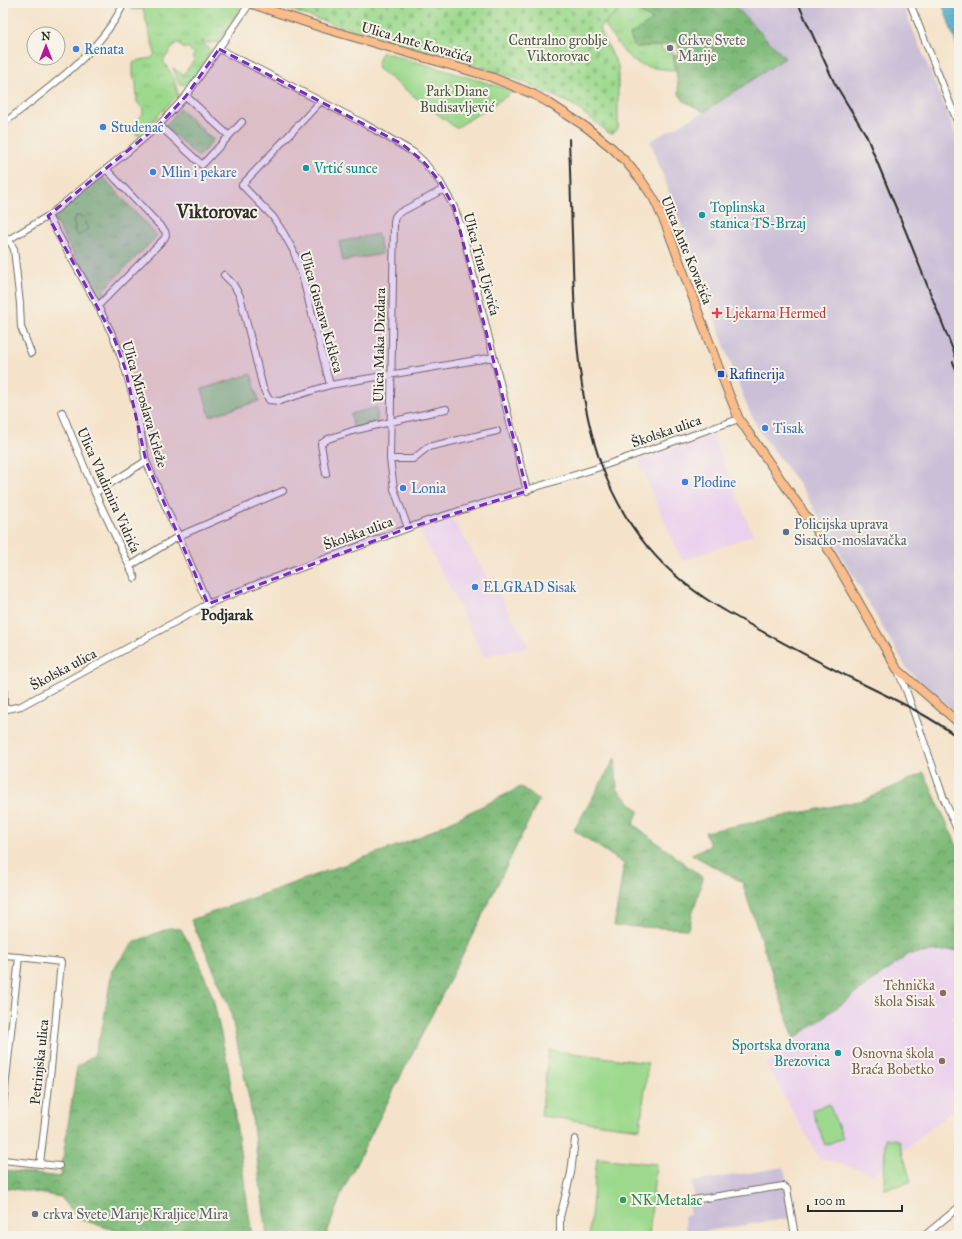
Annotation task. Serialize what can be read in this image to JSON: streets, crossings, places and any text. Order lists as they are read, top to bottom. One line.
{"streets":{"main road":["Ulica Ante Kovačića"],"street":["Ulica Tina Ujevića","Ulica Gustava Krkleca","Ulica Maka Dizdara","Ulica Miroslava Krleže","Školska ulica","Ulica Vladimira Vidrića","Petrinjska ulica"]},"crossings":[["Ulica Ante Kovačića","Školska ulica"],["Ulica Tina Ujevića","Ulica Gustava Krkleca"],["Ulica Tina Ujevića","Ulica Maka Dizdara"],["Ulica Tina Ujevića","Školska ulica"],["Ulica Maka Dizdara","Školska ulica"],["Ulica Miroslava Krleže","Školska ulica"]],"districts":["Viktorovac","Podjarak"],"parks":["Centralno groblje Viktorovac","Park Diane Budisavljević"],"places":{"other":["Crkve Svete Marije","Renata","Studenac","Vrtić sunce","Mlin i pekare","Toplinska stanica TS-Brzaj","Tisak","Plodine","Lonia","Policijska uprava Sisačko-moslavačka","ELGRAD Sisak","Tehnička škola Sisak","Sportska dvorana Brezovica","Osnovna škola Braća Bobetko","NK Metalac","crkva Svete Marije Kraljice Mira"],"health":["Ljekarna Hermed"],"transit":["Rafinerija"]},"scale_bar":"100 m","north":"top"}
